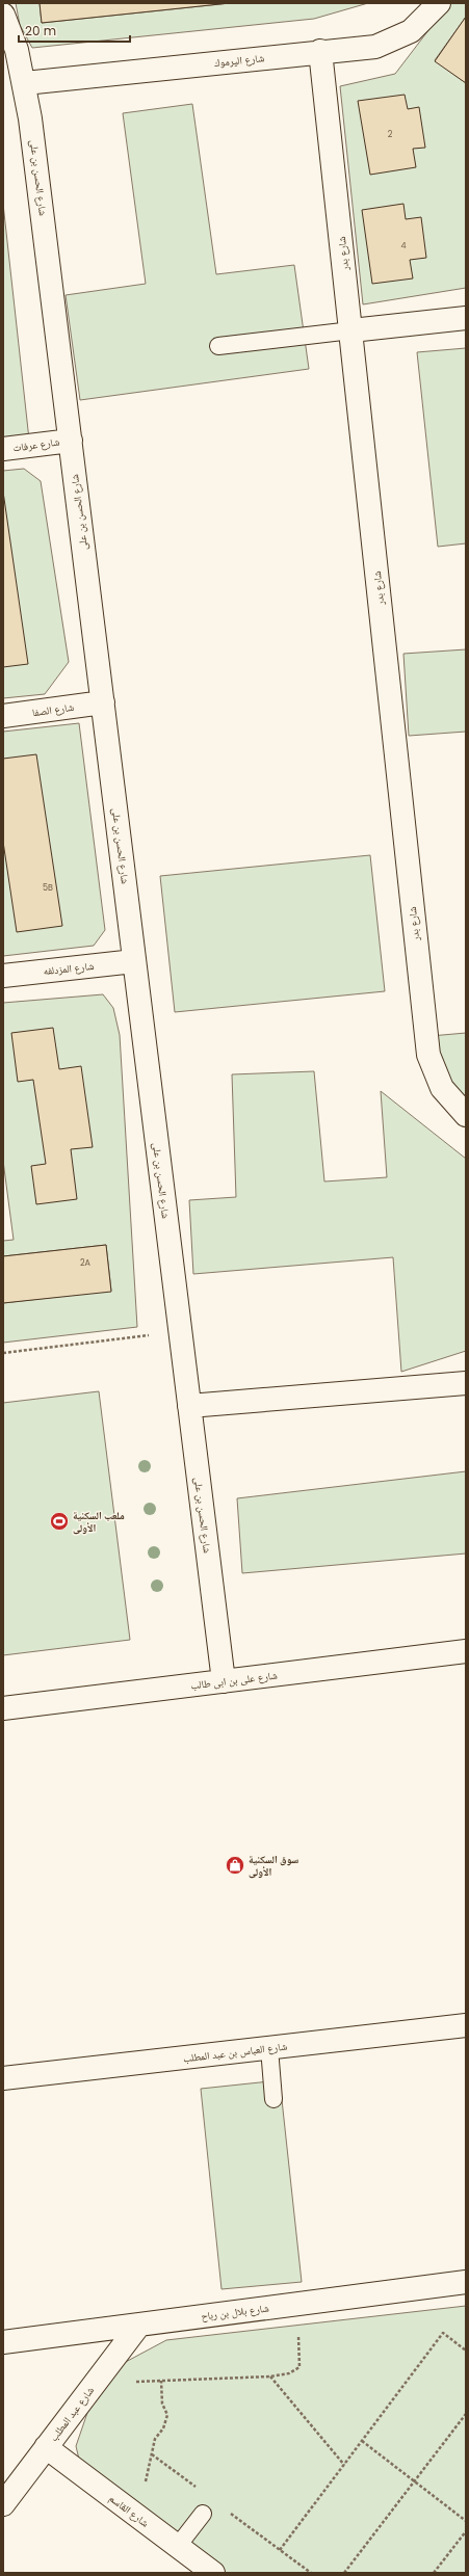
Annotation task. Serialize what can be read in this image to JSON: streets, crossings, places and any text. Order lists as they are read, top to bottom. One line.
{"streets":{"street":["شارع اليرموك","شارع الحسن بن على","شارع بدر","شارع عرفات","شارع الصفا","شارع المزدلفه","شارع على بن ابى طالب","شارع العباس بن عبد المطلب","شارع بلال بن رباح","شارع عبد المطلب","شارع القاسم"]},"crossings":[["شارع اليرموك","شارع الحسن بن على"],["شارع اليرموك","شارع بدر"],["شارع الحسن بن على","شارع عرفات"],["شارع الحسن بن على","شارع الصفا"],["شارع الحسن بن على","شارع المزدلفه"],["شارع الحسن بن على","شارع على بن ابى طالب"],["شارع بلال بن رباح","شارع عبد المطلب"],["شارع عبد المطلب","شارع القاسم"]],"places":{"sports":["ملعب السكنية الأولى"],"shop":["سوق السكنية الأولى"]},"house_numbers":["2","4","5B","2A"],"scale_bar":"20 m"}
